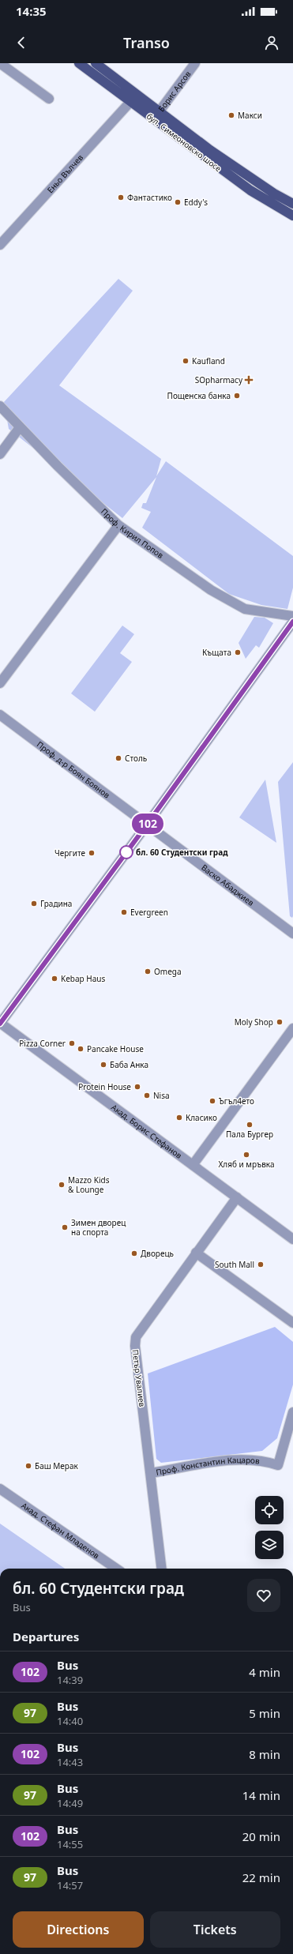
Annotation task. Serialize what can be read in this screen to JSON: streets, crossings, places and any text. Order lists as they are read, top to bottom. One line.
{"streets":{"main road":["бул. Симеоновско шосе"],"street":["Борис Арсов","Еньо Вълчев","Проф. Кирил Попов","Проф. д-р Боян Боянов","Васко Абаджиев","Акад. Борис Стефанов","Петър Увалиев","Проф. Константин Кацаров","Акад. Стефан Младенов"]},"crossings":[["Борис Арсов","бул. Симеоновско шосе"],["бул. Симеоновско шосе","Еньо Вълчев"],["Проф. д-р Боян Боянов","Васко Абаджиев"],["Акад. Борис Стефанов","Петър Увалиев"],["Петър Увалиев","Проф. Константин Кацаров"]],"places":{"other":["Макси","Фантастико","Eddy's","Kaufland","Пощенска банка","Къщата","Столь","бл. 60 Студентски град","Чергите","Градина","Evergreen","Omega","Kebap Haus","Moly Shop","Pizza Corner","Pancake House","Баба Анка","Protein House","Nisa","Ъгъл4ето","Класико","Пала Бургер","Хляб и мръвка","Mazzo Kids & Lounge","Зимен дворец на спорта","Дворець","South Mall","Баш Мерак"],"health":["SOpharmacy"]},"lines":["bus line 102"],"page":{"status":"14:35","header":"Transo","on_map":"102","heading":[["бл. 60 Студентски град","Bus"],"Departures"],"list":[{"mark":"102","name":"Bus","note":"14:39","value":"4 min"},{"mark":"97","name":"Bus","note":"14:40","value":"5 min"},{"mark":"102","name":"Bus","note":"14:43","value":"8 min"},{"mark":"97","name":"Bus","note":"14:49","value":"14 min"},{"mark":"102","name":"Bus","note":"14:55","value":"20 min"},{"mark":"97","name":"Bus","note":"14:57","value":"22 min"}],"buttons":["Directions","Tickets"]}}
